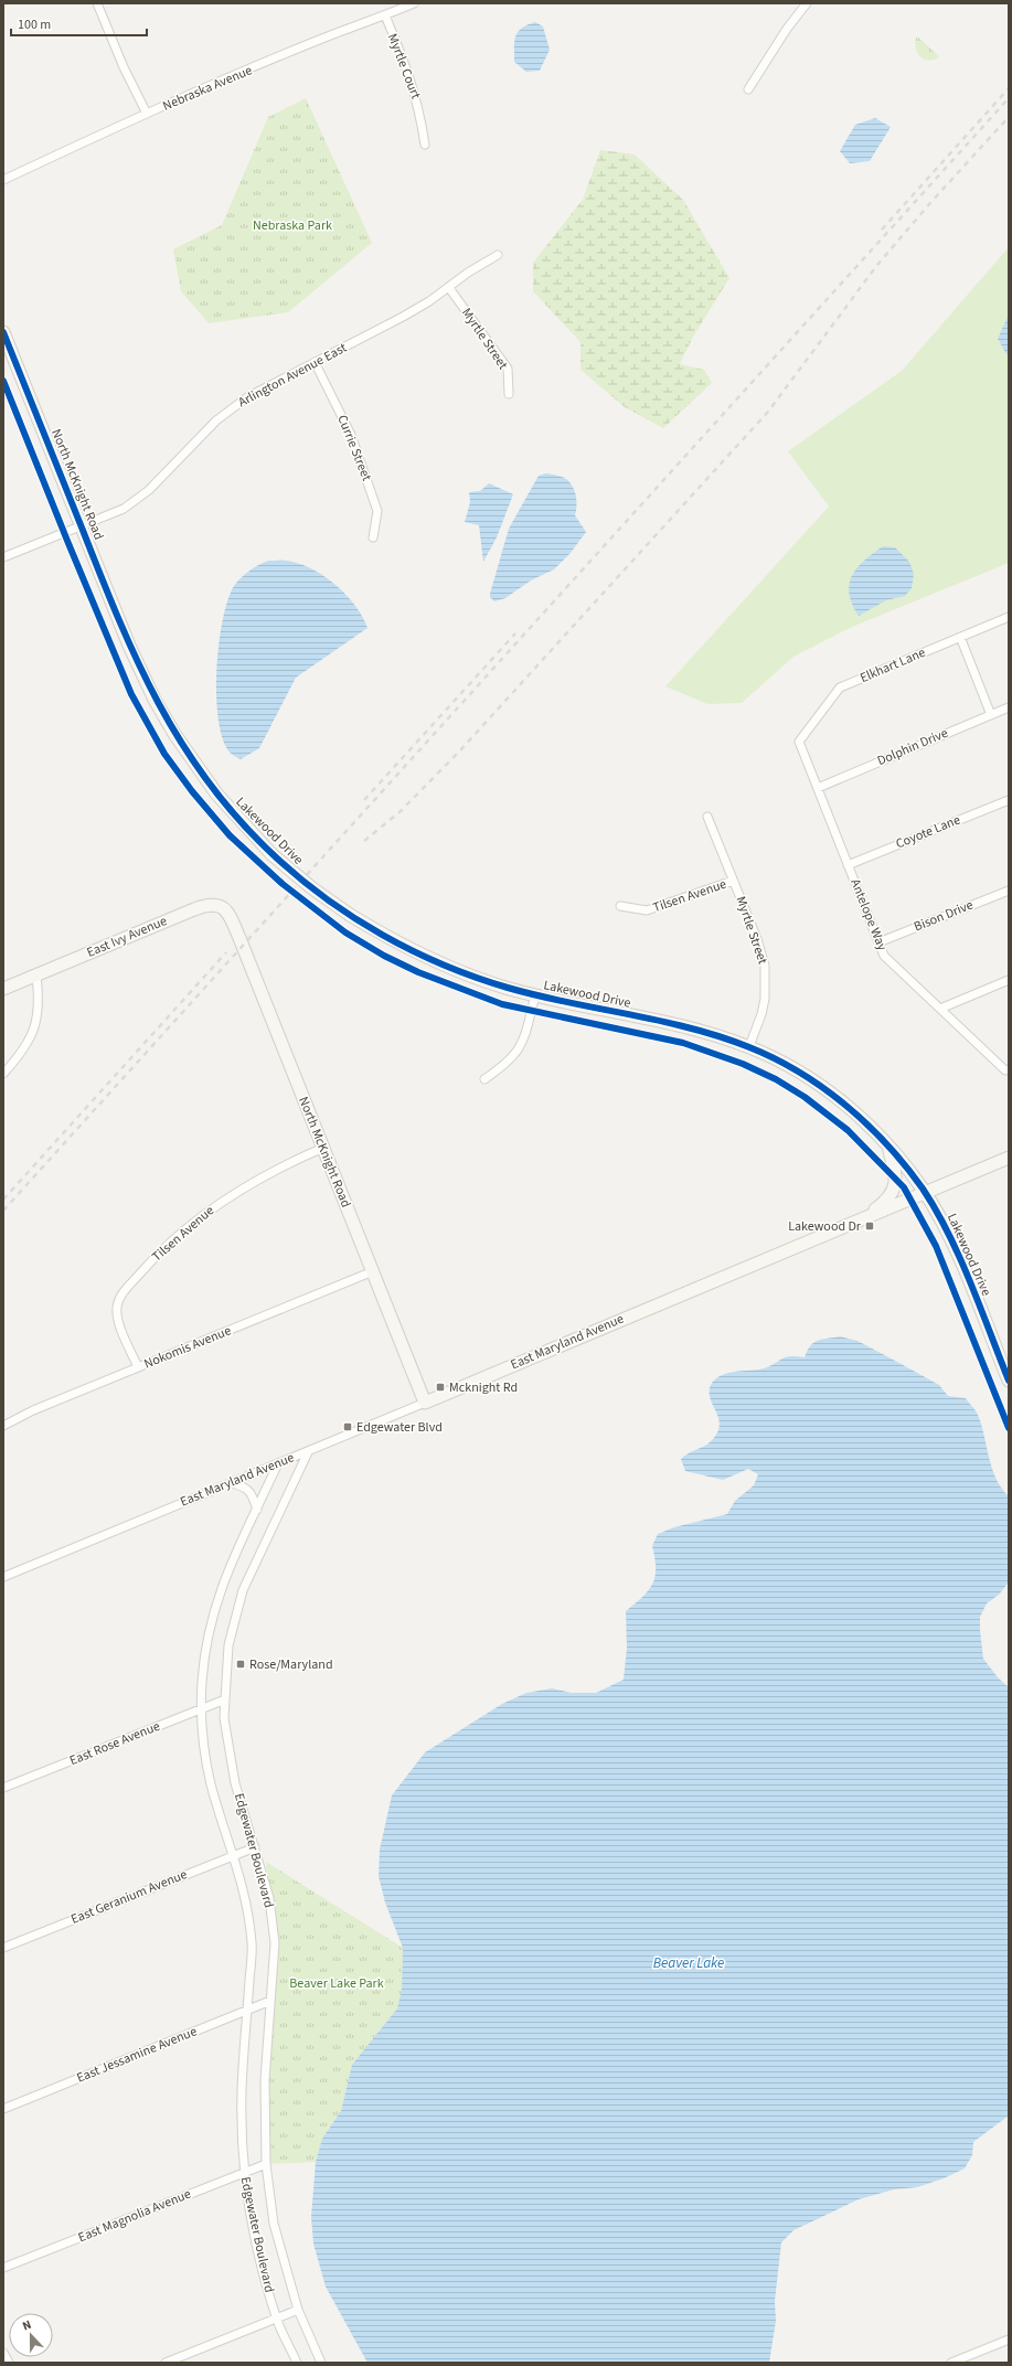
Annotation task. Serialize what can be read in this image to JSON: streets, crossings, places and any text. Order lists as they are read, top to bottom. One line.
{"streets":{"street":["Myrtle Court","Nebraska Avenue","Myrtle Street","Arlington Avenue East","Currie Street","North McKnight Road","Elkhart Lane","Dolphin Drive","Lakewood Drive","Coyote Lane","Tilsen Avenue","Antelope Way","Bison Drive","East Ivy Avenue","East Maryland Avenue","Nokomis Avenue","East Rose Avenue","Edgewater Boulevard","East Geranium Avenue","East Jessamine Avenue","East Magnolia Avenue"]},"crossings":[["Myrtle Court","Nebraska Avenue"],["Myrtle Street","Arlington Avenue East"],["Myrtle Street","Lakewood Drive"],["Myrtle Street","Tilsen Avenue"],["Arlington Avenue East","Currie Street"],["Arlington Avenue East","North McKnight Road"],["North McKnight Road","Lakewood Drive"],["North McKnight Road","Tilsen Avenue"],["North McKnight Road","East Ivy Avenue"],["North McKnight Road","East Maryland Avenue"],["North McKnight Road","Nokomis Avenue"],["Elkhart Lane","Antelope Way"],["Dolphin Drive","Antelope Way"],["Lakewood Drive","East Maryland Avenue"],["Coyote Lane","Antelope Way"],["Tilsen Avenue","Nokomis Avenue"],["Antelope Way","Bison Drive"],["East Maryland Avenue","Edgewater Boulevard"],["East Rose Avenue","Edgewater Boulevard"],["Edgewater Boulevard","East Geranium Avenue"],["Edgewater Boulevard","East Jessamine Avenue"],["Edgewater Boulevard","East Magnolia Avenue"]],"water":["Beaver Lake"],"parks":["Nebraska Park","Beaver Lake Park"],"places":{"transit":["Lakewood Dr","Mcknight Rd","Edgewater Blvd","Rose/Maryland"]},"scale_bar":"100 m","north":"top"}
